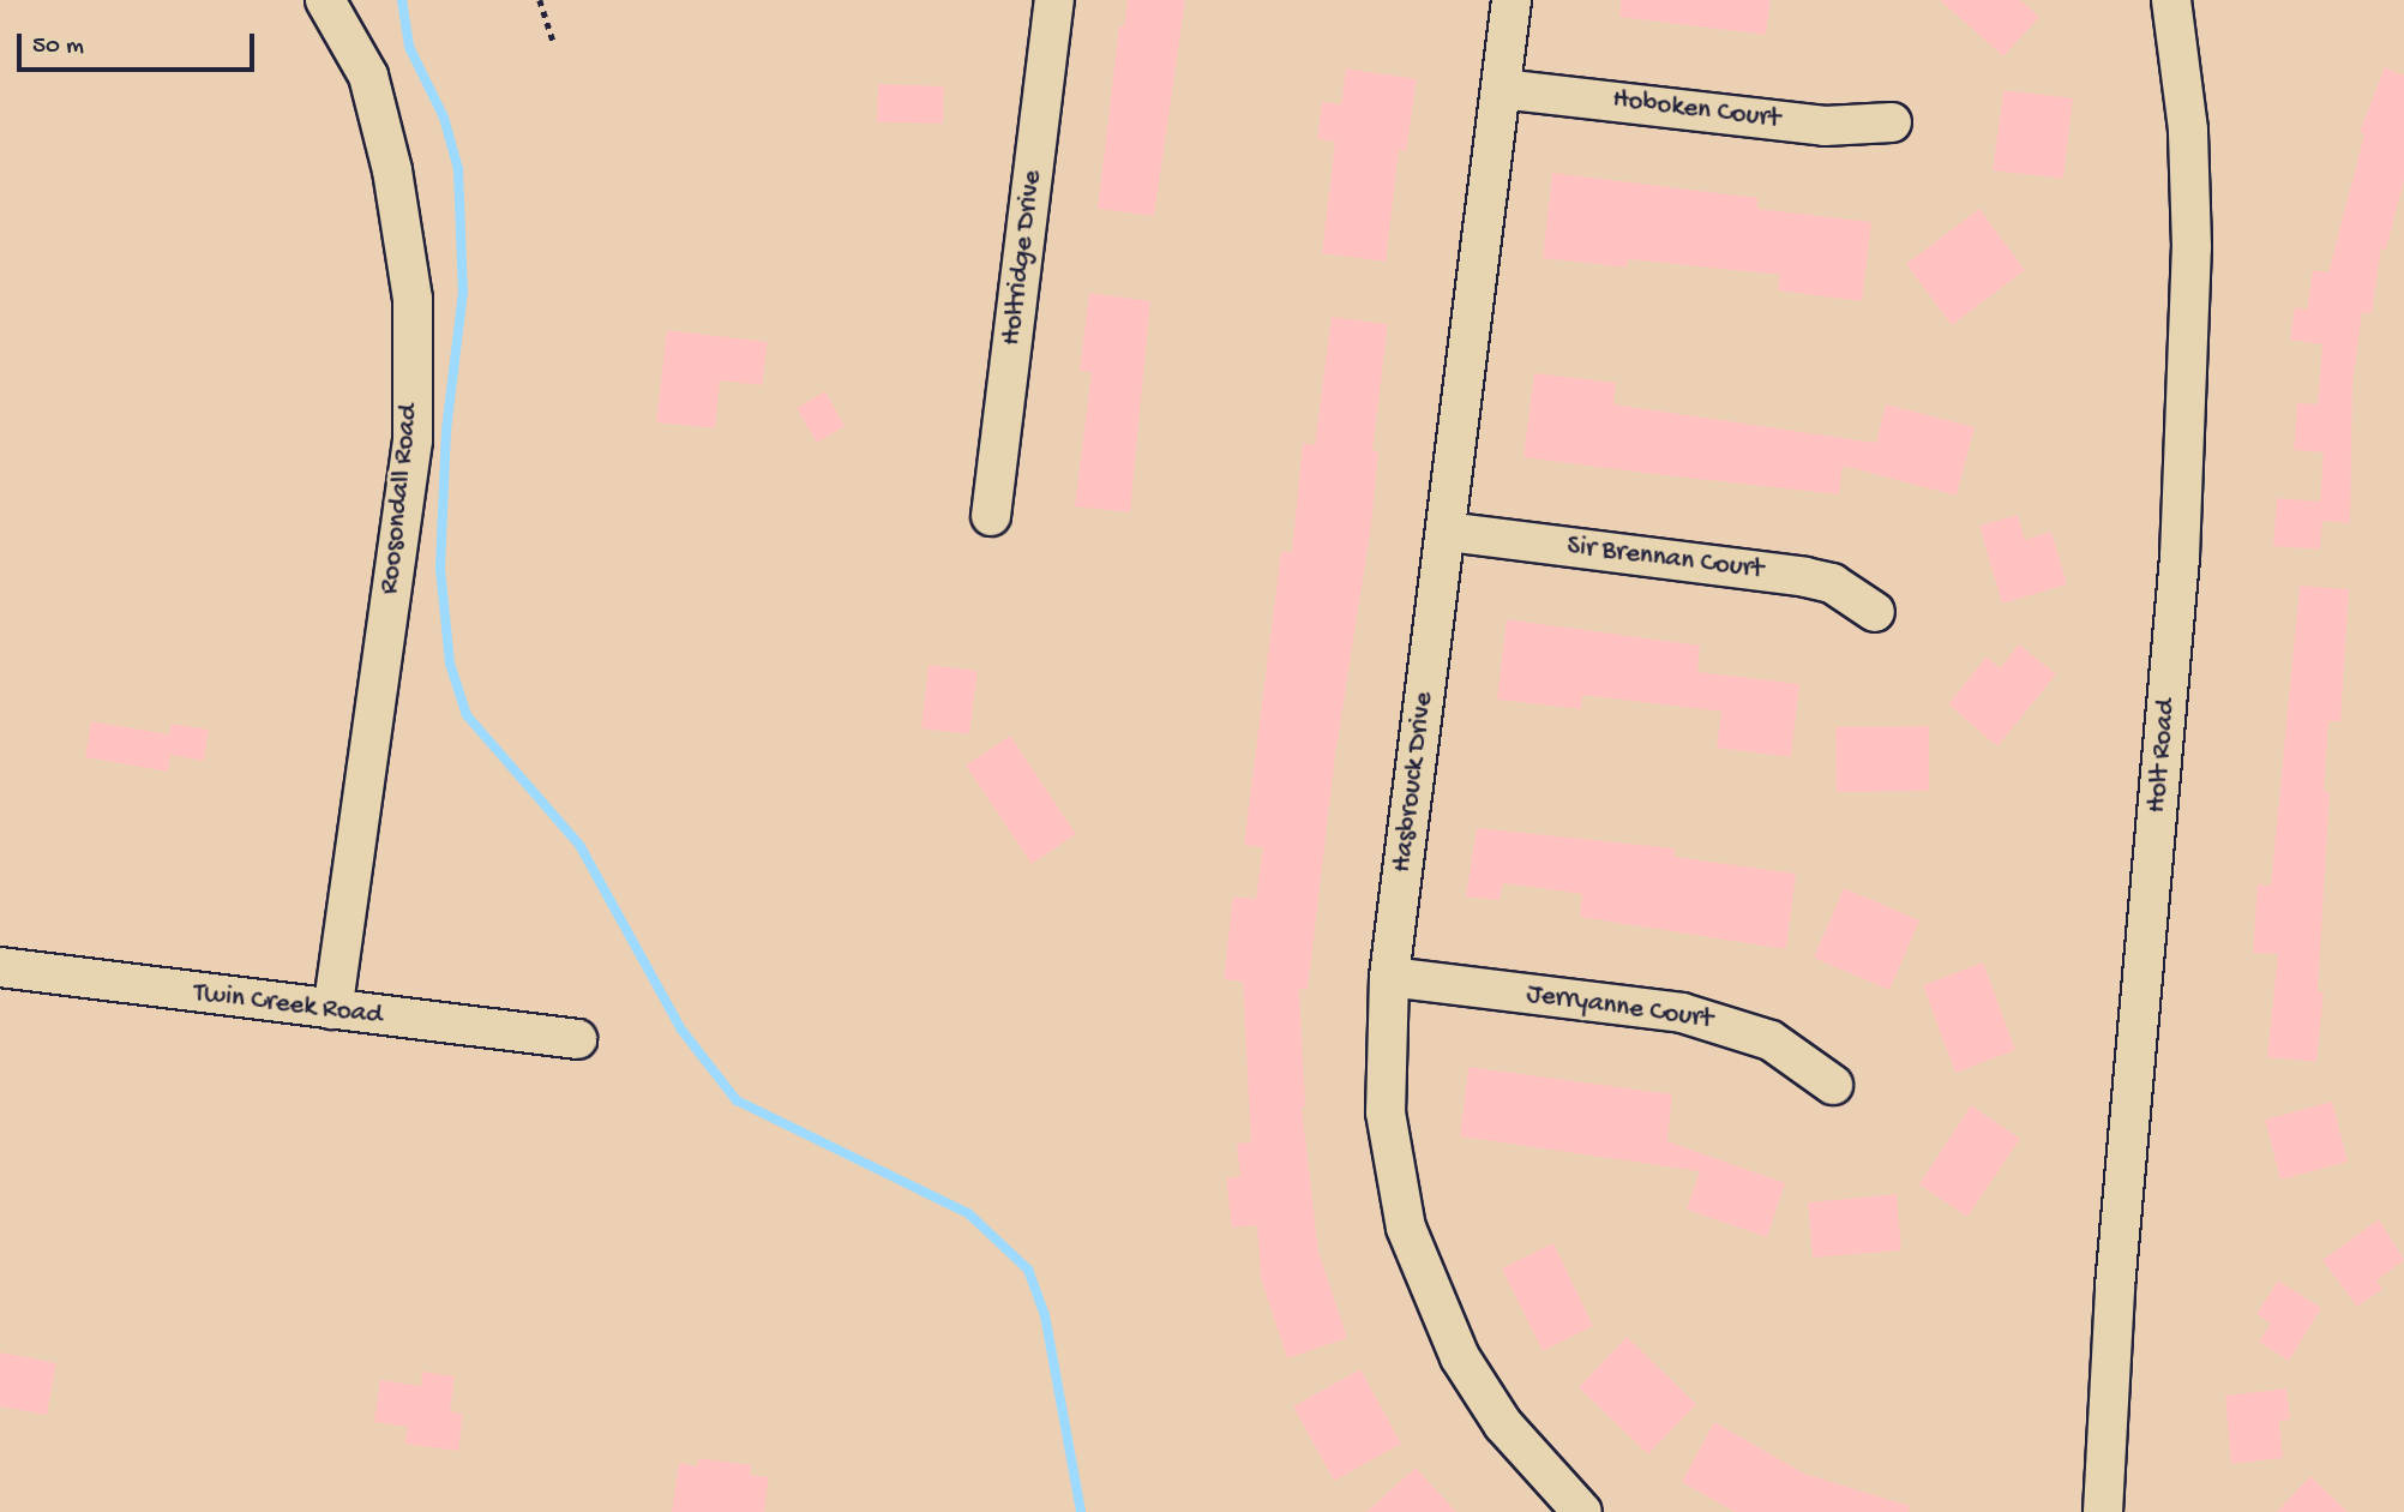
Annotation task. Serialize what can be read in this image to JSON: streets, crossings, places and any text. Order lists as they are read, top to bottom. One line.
{"streets":{"street":["Hoboken Court","Holtridge Drive","Roosondall Road","Sir Brennan Court","Holt Road","Hasbrouck Drive","Twin Creek Road","Jerryanne Court"]},"crossings":[["Hoboken Court","Hasbrouck Drive"],["Roosondall Road","Twin Creek Road"],["Sir Brennan Court","Hasbrouck Drive"],["Hasbrouck Drive","Jerryanne Court"]],"scale_bar":"50 m"}
